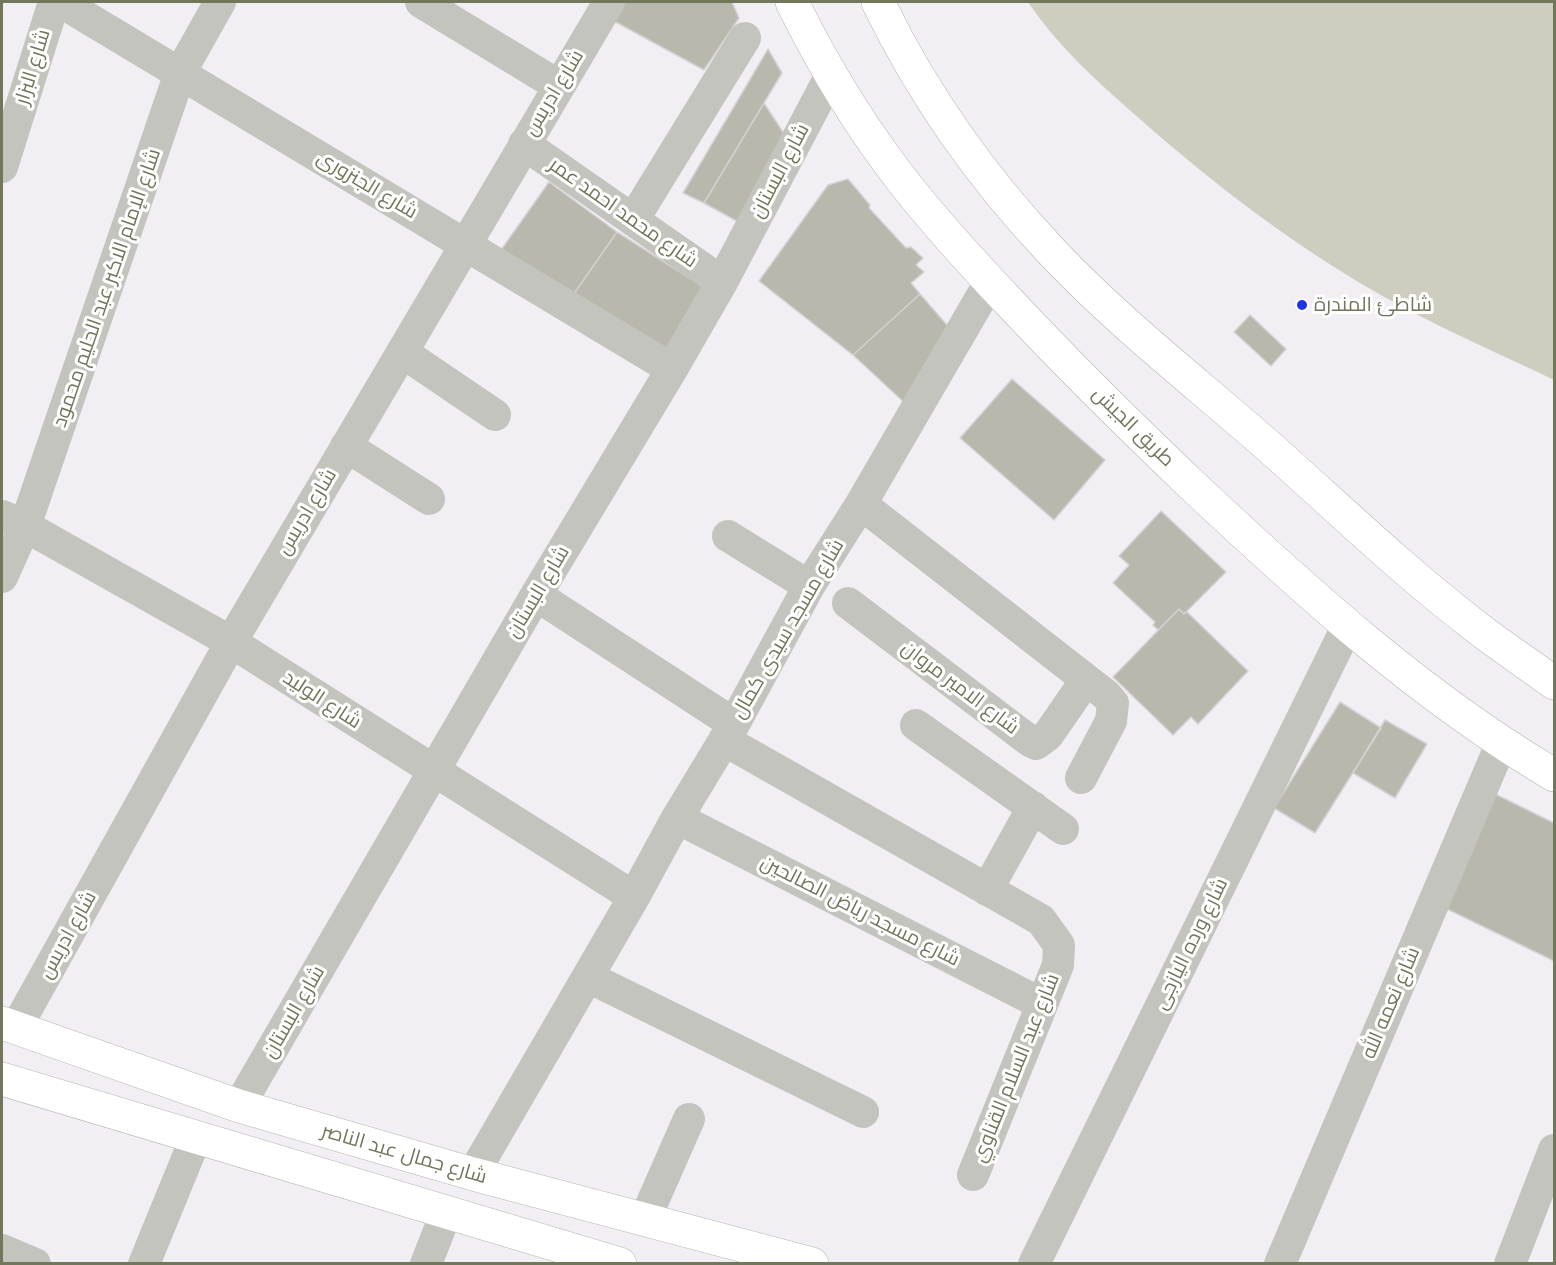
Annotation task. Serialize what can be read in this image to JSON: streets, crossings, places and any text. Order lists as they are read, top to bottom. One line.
{"streets":{"main road":["طريق الجيش","شارع جمال عبد الناصر"],"street":["شارع البزار","شارع ادريس","شارع البستان","شارع الجنزورى","شارع محمد احمد عمر","شارع الإمام الاكبر عبد الحليم محمود","شارع مسجد سيدى كمال","شارع الامير مروان","شارع الوليد","شارع مسجد رياض الصالحين","شارع ورده اليازجى","شارع نعمه الله","شارع عبد السلام القناوي"]},"crossings":[["شارع ادريس","شارع الجنزورى"],["شارع ادريس","شارع محمد احمد عمر"],["شارع ادريس","شارع الوليد"],["شارع ادريس","شارع جمال عبد الناصر"],["شارع البستان","شارع الجنزورى"],["شارع البستان","شارع محمد احمد عمر"],["شارع البستان","طريق الجيش"],["شارع البستان","شارع الوليد"],["شارع البستان","شارع عبد السلام القناوي"],["شارع البستان","شارع جمال عبد الناصر"],["شارع الجنزورى","شارع الإمام الاكبر عبد الحليم محمود"],["شارع الإمام الاكبر عبد الحليم محمود","شارع الوليد"],["طريق الجيش","شارع مسجد سيدى كمال"],["طريق الجيش","شارع ورده اليازجى"],["طريق الجيش","شارع نعمه الله"],["شارع مسجد سيدى كمال","شارع الوليد"],["شارع مسجد سيدى كمال","شارع مسجد رياض الصالحين"],["شارع مسجد سيدى كمال","شارع عبد السلام القناوي"],["شارع مسجد سيدى كمال","شارع جمال عبد الناصر"],["شارع مسجد رياض الصالحين","شارع عبد السلام القناوي"]],"places":["شاطئ المندرة"]}
